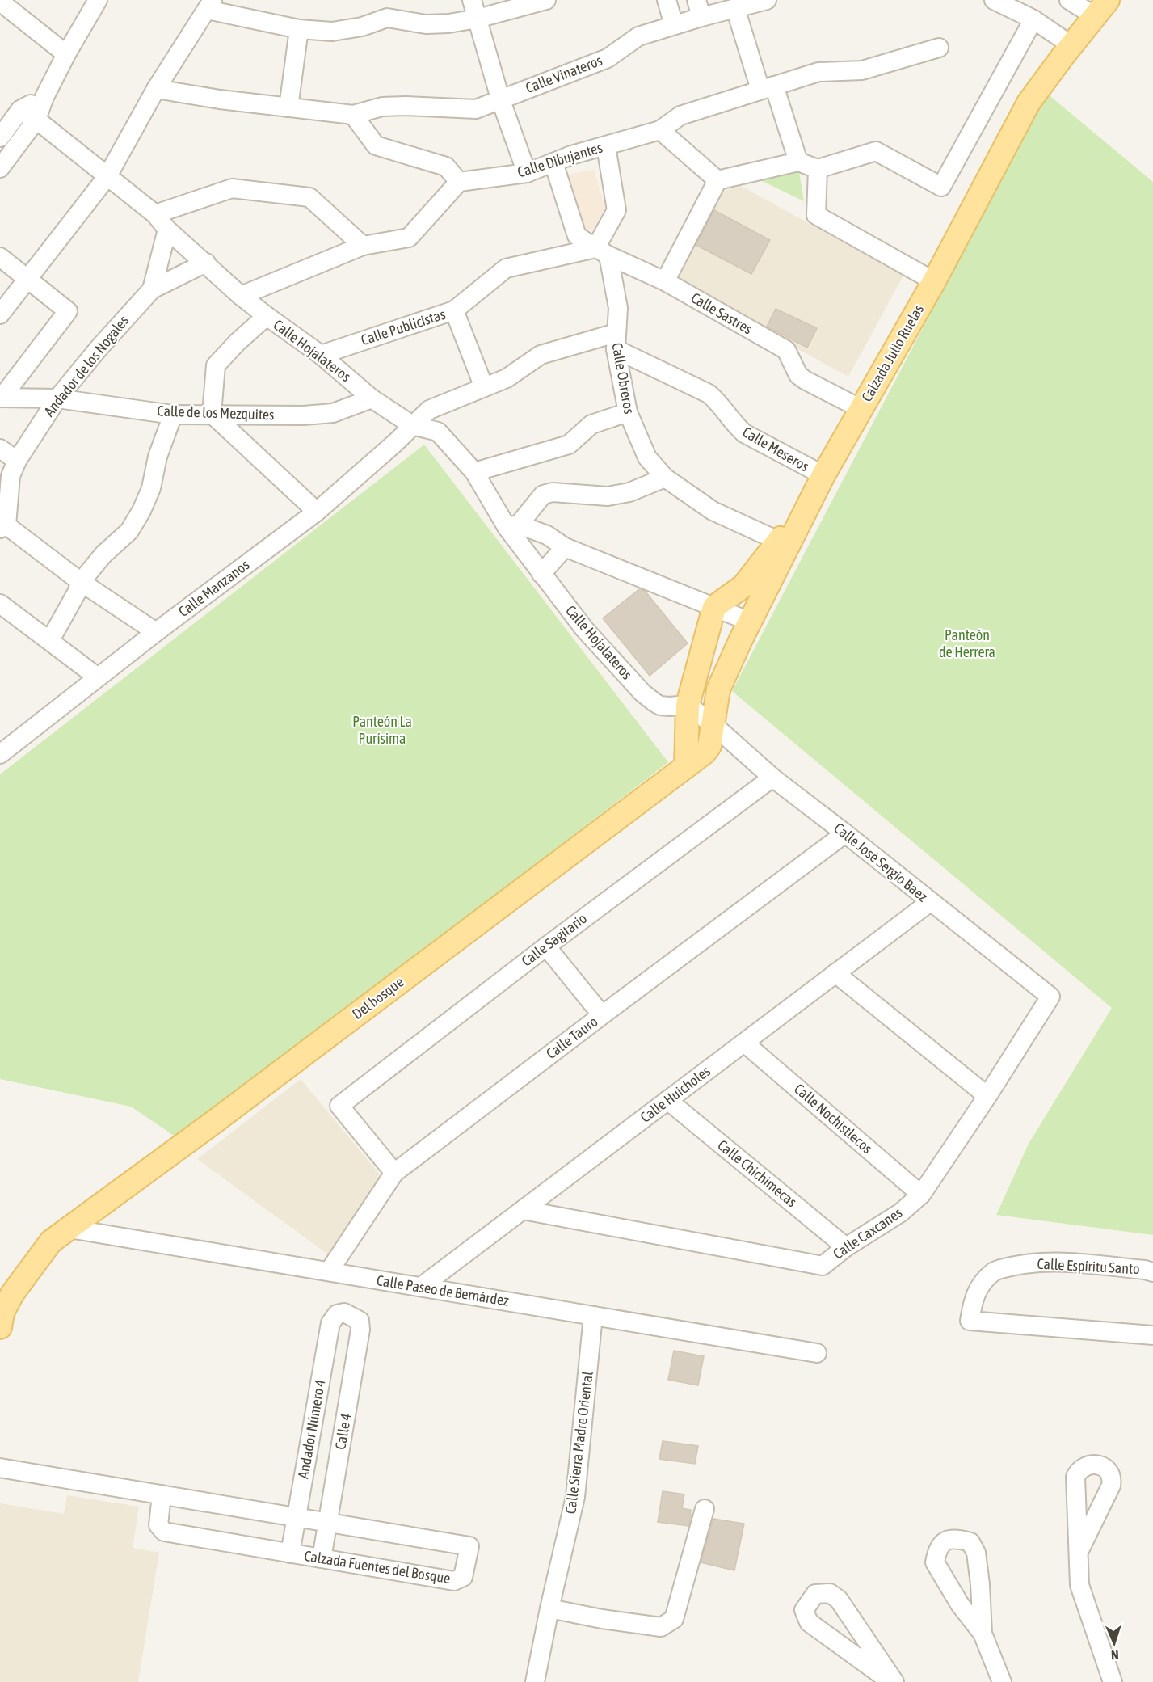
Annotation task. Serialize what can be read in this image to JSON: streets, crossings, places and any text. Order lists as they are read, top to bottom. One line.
{"streets":{"main road":["Calzada Julio Ruelas","Del bosque"],"street":["Calle Vinateros","Calle Dibujantes","Calle Sastres","Calle Publicistas","Calle Hojalateros","Andador de los Nogales","Calle Obreros","Calle de los Mezquites","Calle Meseros","Calle Manzanos","Calle José Sergio Baez","Calle Sagitario","Calle Tauro","Calle Huicholes","Calle Nochistlecos","Calle Chichimecas","Calle Caxcanes","Calle Espíritu Santo","Calle Paseo de Bernárdez","Andador Número 4","Calle 4","Calle Sierra Madre Oriental","Calzada Fuentes del Bosque"]},"crossings":[["Calle Dibujantes","Calle Sastres"],["Calle Sastres","Calle Publicistas"],["Calle Sastres","Calzada Julio Ruelas"],["Calle Sastres","Calle Obreros"],["Calle Publicistas","Calle Hojalateros"],["Calle Publicistas","Calle Obreros"],["Calle Hojalateros","Andador de los Nogales"],["Calle Hojalateros","Calle de los Mezquites"],["Calle Hojalateros","Calle Manzanos"],["Calzada Julio Ruelas","Calle Obreros"],["Calzada Julio Ruelas","Calle Meseros"],["Calzada Julio Ruelas","Calle José Sergio Baez"],["Calzada Julio Ruelas","Del bosque"],["Andador de los Nogales","Calle de los Mezquites"],["Calle Obreros","Calle Meseros"],["Calle José Sergio Baez","Calle Sagitario"],["Calle José Sergio Baez","Del bosque"],["Calle José Sergio Baez","Calle Tauro"],["Calle José Sergio Baez","Calle Huicholes"],["Calle José Sergio Baez","Calle Caxcanes"],["Calle Sagitario","Calle Tauro"],["Del bosque","Calle Paseo de Bernárdez"],["Calle Tauro","Calle Paseo de Bernárdez"],["Calle Huicholes","Calle Nochistlecos"],["Calle Huicholes","Calle Chichimecas"],["Calle Huicholes","Calle Caxcanes"],["Calle Huicholes","Calle Paseo de Bernárdez"],["Calle Nochistlecos","Calle Caxcanes"],["Calle Chichimecas","Calle Caxcanes"],["Calle Paseo de Bernárdez","Calle Sierra Madre Oriental"],["Andador Número 4","Calle 4"],["Andador Número 4","Calzada Fuentes del Bosque"],["Calle 4","Calzada Fuentes del Bosque"]],"parks":["Panteón de Herrera","Panteón La Purísima"],"north":"bottom"}
